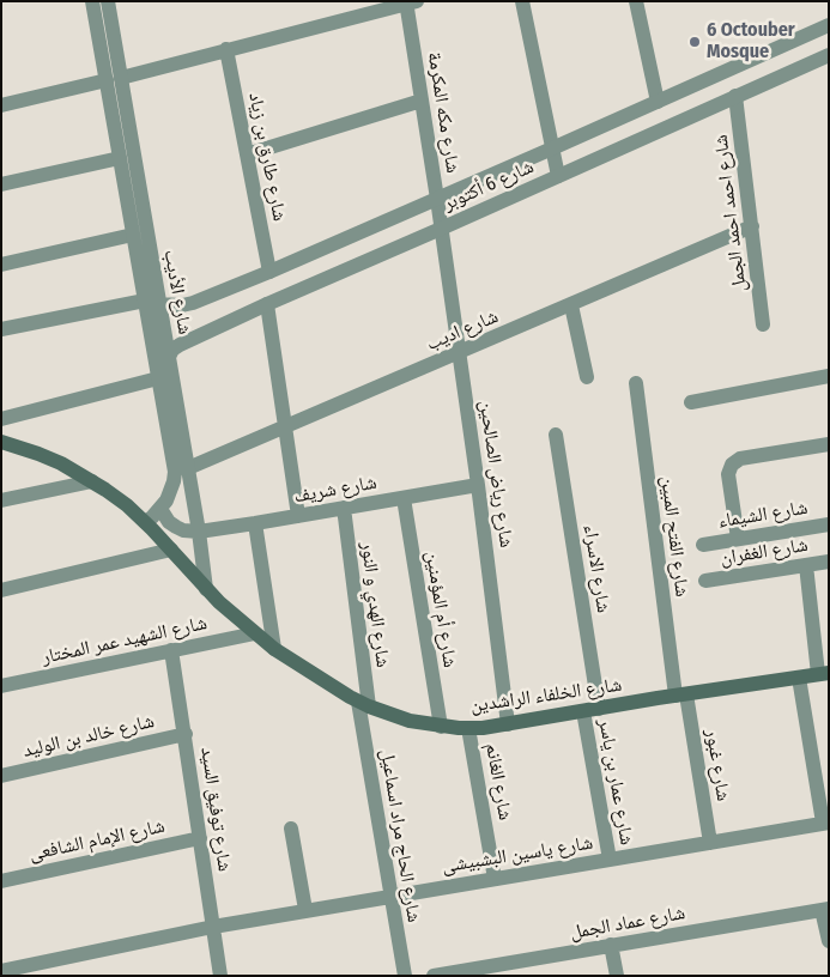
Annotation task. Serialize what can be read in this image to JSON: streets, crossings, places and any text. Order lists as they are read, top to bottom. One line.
{"streets":{"main road":["شارع الخلفاء الراشدين"],"street":["شارع مكه المكرمة","شارع طارق بن زياد","شارع 6 أكتوبر","شارع احمد احمد الجمل","شارع الأديب","شارع اديب","شارع رياض الصالحين","شارع شريف","شارع الشيماء","شارع الفتح المبين","شارع الغفران","شارع الاسراء","شارع الهدي و النور","شارع أم المؤمنين","شارع الشهيد عمر المختار","شارع خالد بن الوليد","شارع غبور","شارع الغانم","شارع عمار بن ياسر","شارع توفيق السيد","شارع الحاج مراد اسماعيل","شارع الإمام الشافعى","شارع ياسين البشبيشى","شارع عماد الجمل"]},"crossings":[["شارع مكه المكرمة","شارع 6 أكتوبر"],["شارع مكه المكرمة","شارع رياض الصالحين"],["شارع طارق بن زياد","شارع 6 أكتوبر"],["شارع 6 أكتوبر","شارع احمد احمد الجمل"],["شارع 6 أكتوبر","شارع الأديب"],["شارع 6 أكتوبر","شارع رياض الصالحين"],["شارع احمد احمد الجمل","شارع اديب"],["شارع الأديب","شارع اديب"],["شارع الأديب","شارع شريف"],["شارع الأديب","شارع الخلفاء الراشدين"],["شارع اديب","شارع رياض الصالحين"],["شارع رياض الصالحين","شارع شريف"],["شارع رياض الصالحين","شارع الخلفاء الراشدين"],["شارع شريف","شارع الهدي و النور"],["شارع شريف","شارع أم المؤمنين"],["شارع الفتح المبين","شارع الخلفاء الراشدين"],["شارع الفتح المبين","شارع غبور"],["شارع الاسراء","شارع الخلفاء الراشدين"],["شارع الاسراء","شارع عمار بن ياسر"],["شارع الهدي و النور","شارع الخلفاء الراشدين"],["شارع الهدي و النور","شارع الحاج مراد اسماعيل"],["شارع أم المؤمنين","شارع الخلفاء الراشدين"],["شارع الشهيد عمر المختار","شارع الخلفاء الراشدين"],["شارع الشهيد عمر المختار","شارع توفيق السيد"],["شارع الخلفاء الراشدين","شارع غبور"],["شارع الخلفاء الراشدين","شارع الغانم"],["شارع الخلفاء الراشدين","شارع عمار بن ياسر"],["شارع الخلفاء الراشدين","شارع الحاج مراد اسماعيل"],["شارع خالد بن الوليد","شارع توفيق السيد"],["شارع غبور","شارع ياسين البشبيشى"],["شارع الغانم","شارع ياسين البشبيشى"],["شارع عمار بن ياسر","شارع ياسين البشبيشى"],["شارع توفيق السيد","شارع الإمام الشافعى"],["شارع توفيق السيد","شارع ياسين البشبيشى"],["شارع الحاج مراد اسماعيل","شارع ياسين البشبيشى"]],"places":["6 Octouber Mosque"]}
